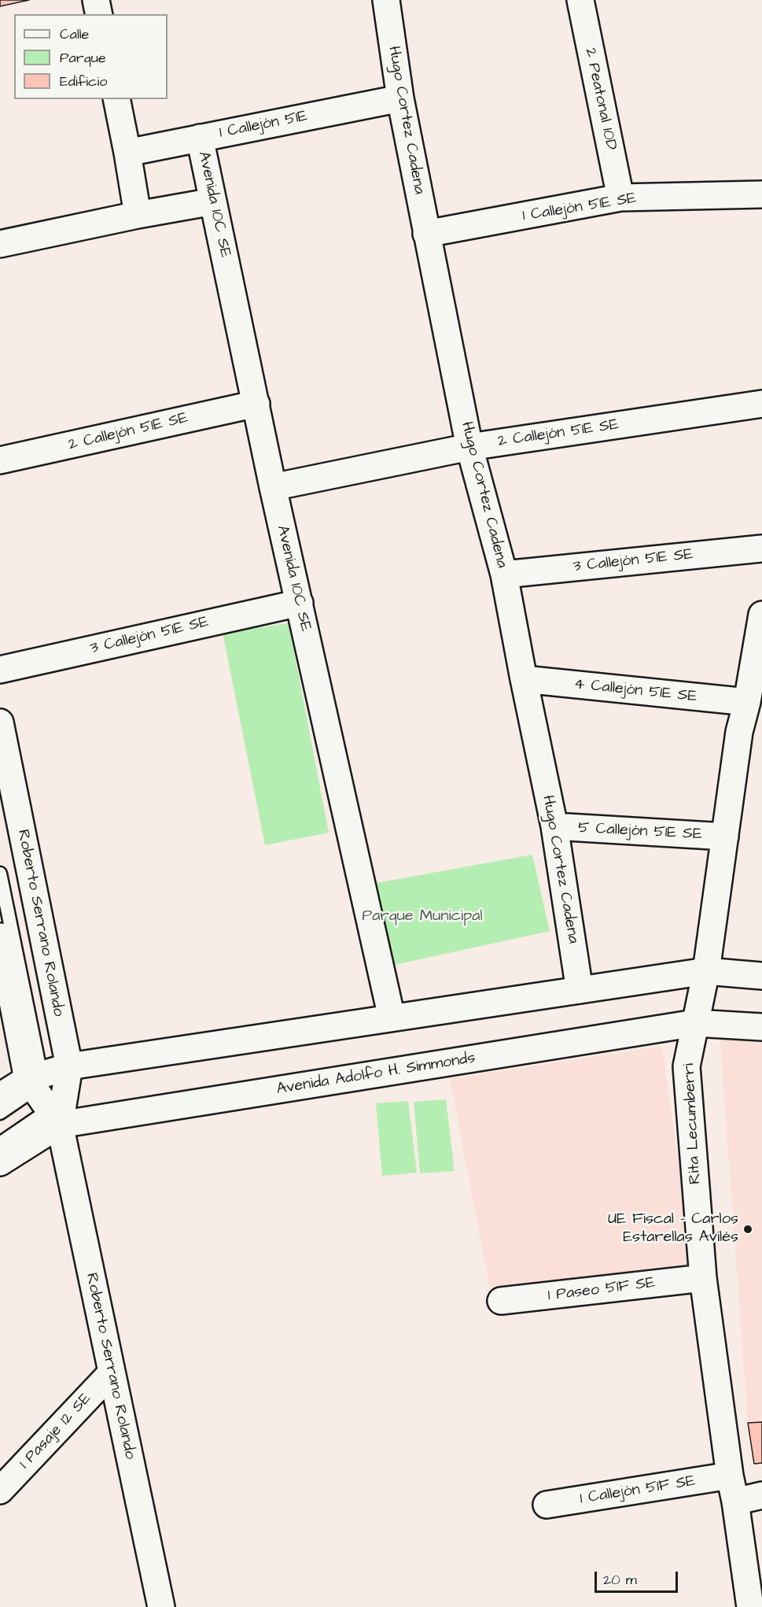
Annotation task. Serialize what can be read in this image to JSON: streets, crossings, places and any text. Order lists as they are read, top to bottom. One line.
{"streets":{"street":["2 Peatonal 10D","Hugo Cortez Cadena","1 Callejón 51E","Avenida 10C SE","1 Callejón 51E SE","2 Callejón 51E SE","3 Callejón 51E SE","4 Callejón 51E SE","5 Callejón 51E SE","Roberto Serrano Rolando","Avenida Adolfo H. Simmonds","Rita Lecumberri","1 Paseo 51F SE","1 Pasaje 12 SE","1 Callejón 51F SE"]},"crossings":[["2 Peatonal 10D","1 Callejón 51E SE"],["Hugo Cortez Cadena","1 Callejón 51E"],["Hugo Cortez Cadena","1 Callejón 51E SE"],["Hugo Cortez Cadena","2 Callejón 51E SE"],["Hugo Cortez Cadena","3 Callejón 51E SE"],["Hugo Cortez Cadena","4 Callejón 51E SE"],["Hugo Cortez Cadena","5 Callejón 51E SE"],["Hugo Cortez Cadena","Avenida Adolfo H. Simmonds"],["1 Callejón 51E","Avenida 10C SE"],["Avenida 10C SE","2 Callejón 51E SE"],["Avenida 10C SE","3 Callejón 51E SE"],["Avenida 10C SE","Avenida Adolfo H. Simmonds"],["4 Callejón 51E SE","Rita Lecumberri"],["5 Callejón 51E SE","Rita Lecumberri"],["Roberto Serrano Rolando","Avenida Adolfo H. Simmonds"],["Roberto Serrano Rolando","1 Pasaje 12 SE"],["Avenida Adolfo H. Simmonds","Rita Lecumberri"],["Rita Lecumberri","1 Paseo 51F SE"],["Rita Lecumberri","1 Callejón 51F SE"]],"parks":["Parque Municipal"],"places":["UE Fiscal - Carlos Estarellas Avilés"],"legend":["Calle","Parque","Edificio"],"scale_bar":"20 m"}
